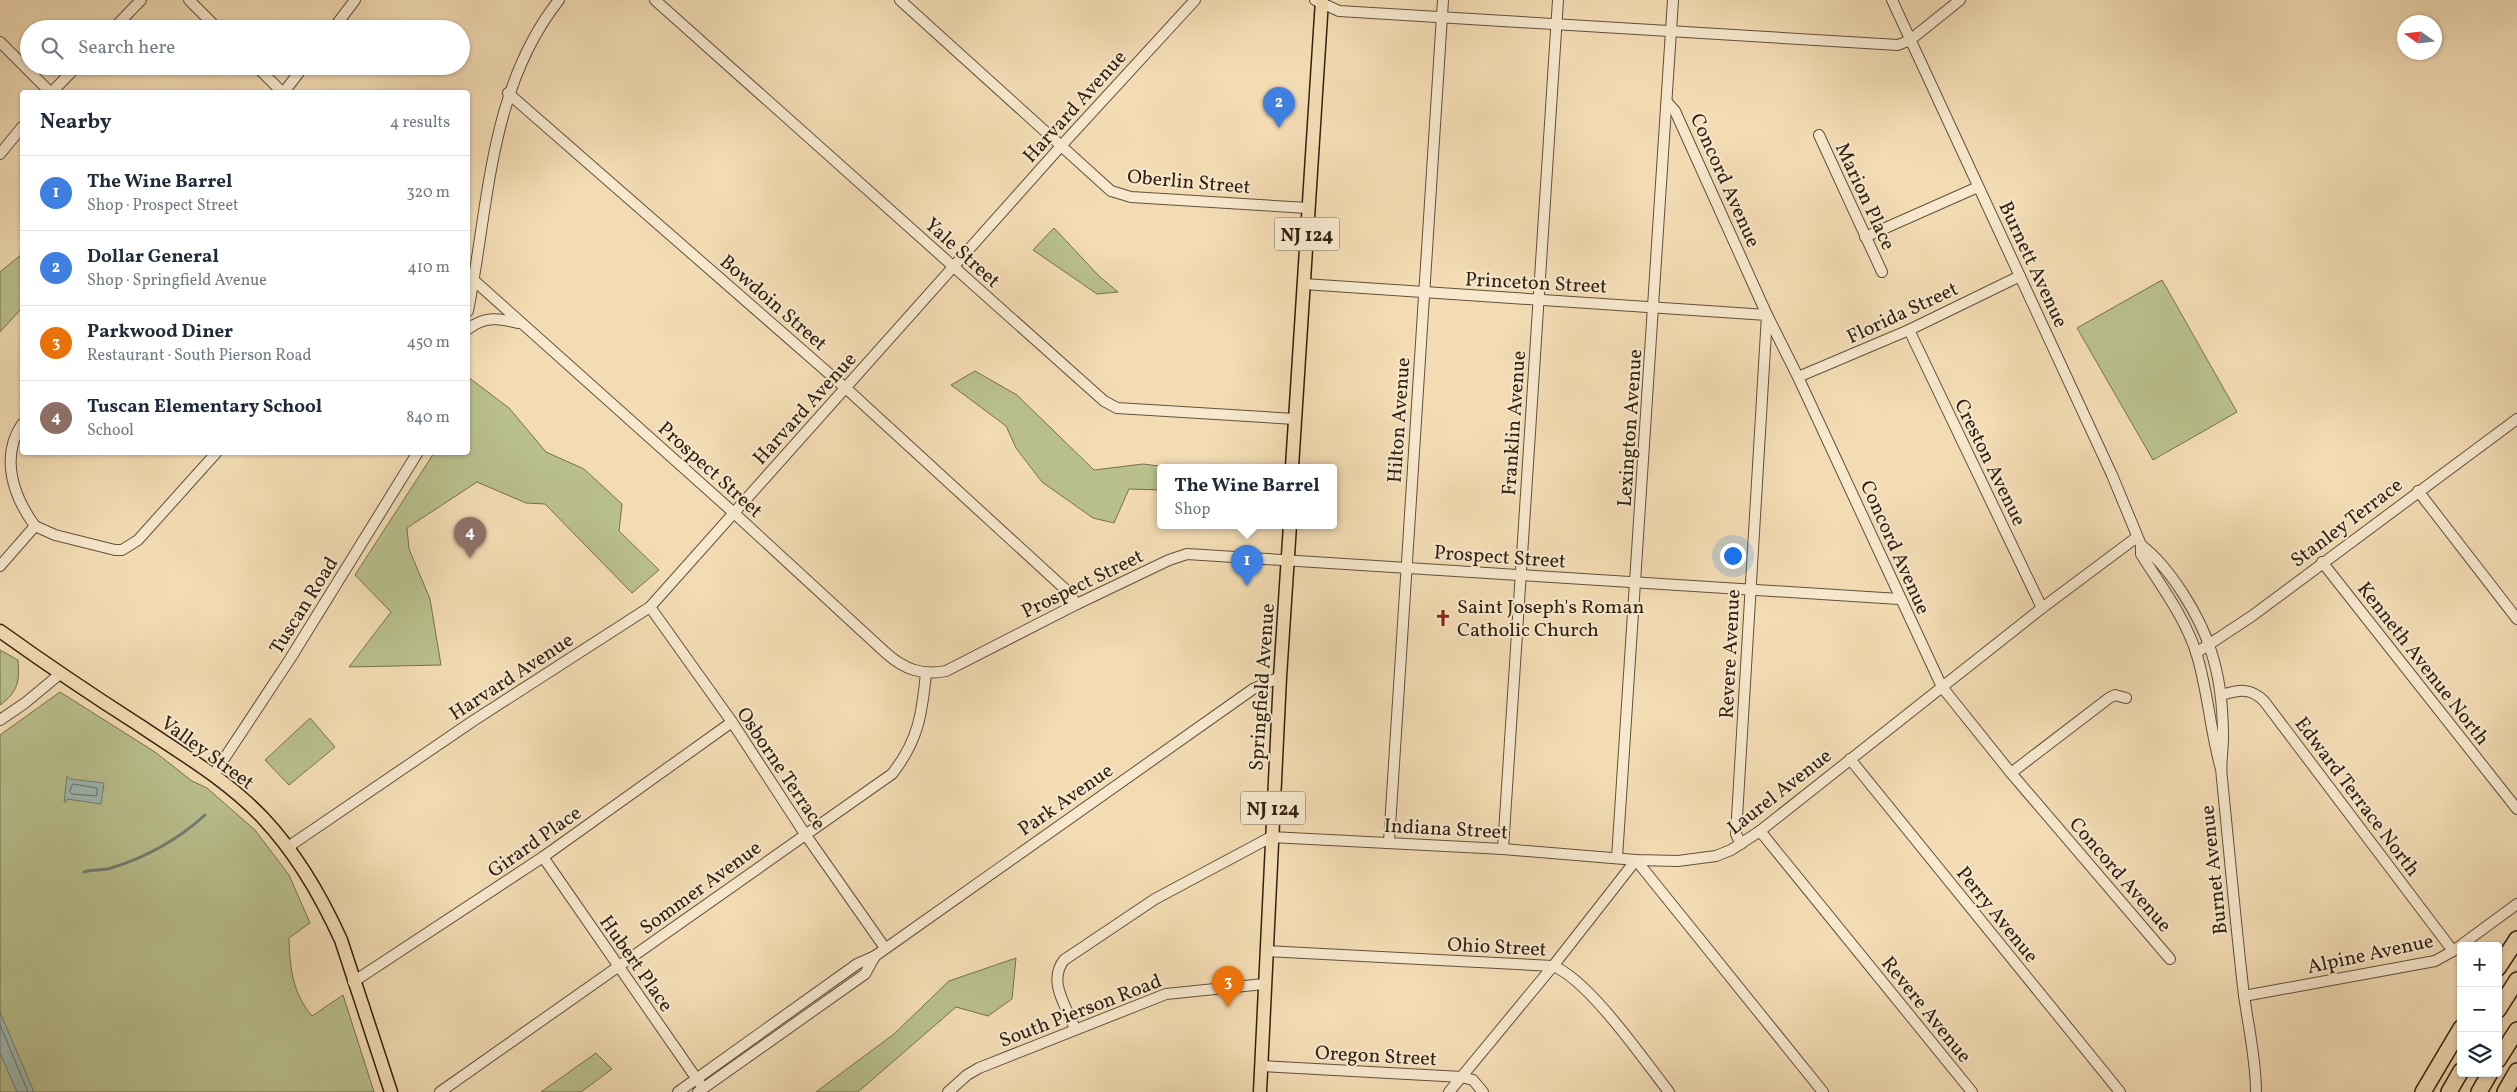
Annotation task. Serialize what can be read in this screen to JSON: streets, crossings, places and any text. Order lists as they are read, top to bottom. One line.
{"streets":{"main road":["NJ 124","Springfield Avenue","Valley Street"],"street":["Harvard Avenue","Concord Avenue","Oberlin Street","Marion Place","Yale Street","Burnett Avenue","Princeton Street","Bowdoin Street","Florida Street","Hilton Avenue","Franklin Avenue","Lexington Avenue","Creston Avenue","Prospect Street","Stanley Terrace","Tuscan Road","Revere Avenue","Kenneth Avenue North","Osborne Terrace","Laurel Avenue","Edward Terrace North","Park Avenue","Indiana Street","Girard Place","Burnet Avenue","Sommer Avenue","Perry Avenue","Ohio Street","Alpine Avenue","Hubert Place","South Pierson Road","Oregon Street"]},"crossings":[["Harvard Avenue","Oberlin Street"],["Harvard Avenue","Yale Street"],["Harvard Avenue","Bowdoin Street"],["Harvard Avenue","Prospect Street"],["Harvard Avenue","Valley Street"],["Harvard Avenue","Osborne Terrace"],["Concord Avenue","Princeton Street"],["Concord Avenue","Florida Street"],["Concord Avenue","Lexington Avenue"],["Concord Avenue","Prospect Street"],["Concord Avenue","Revere Avenue"],["Concord Avenue","Laurel Avenue"],["Oberlin Street","NJ 124"],["NJ 124","Yale Street"],["NJ 124","Princeton Street"],["Burnett Avenue","Florida Street"],["Burnett Avenue","Stanley Terrace"],["Burnett Avenue","Laurel Avenue"],["Burnett Avenue","Burnet Avenue"],["Princeton Street","Hilton Avenue"],["Princeton Street","Franklin Avenue"],["Princeton Street","Lexington Avenue"],["Princeton Street","Revere Avenue"],["Bowdoin Street","Prospect Street"],["Florida Street","Creston Avenue"],["Hilton Avenue","Prospect Street"],["Hilton Avenue","Indiana Street"],["Franklin Avenue","Prospect Street"],["Franklin Avenue","Indiana Street"],["Lexington Avenue","Prospect Street"],["Lexington Avenue","Indiana Street"],["Creston Avenue","Laurel Avenue"],["Prospect Street","Revere Avenue"],["Prospect Street","Springfield Avenue"],["Prospect Street","Sommer Avenue"],["Stanley Terrace","Kenneth Avenue North"],["Stanley Terrace","Burnet Avenue"],["Tuscan Road","Valley Street"],["Revere Avenue","Laurel Avenue"],["Springfield Avenue","Park Avenue"],["Springfield Avenue","Indiana Street"],["Springfield Avenue","Ohio Street"],["Springfield Avenue","South Pierson Road"],["Springfield Avenue","Oregon Street"],["Valley Street","Girard Place"],["Osborne Terrace","Park Avenue"],["Osborne Terrace","Girard Place"],["Osborne Terrace","Sommer Avenue"],["Laurel Avenue","Indiana Street"],["Laurel Avenue","Perry Avenue"],["Edward Terrace North","Burnet Avenue"],["Edward Terrace North","Alpine Avenue"],["Park Avenue","Hubert Place"],["Girard Place","Hubert Place"],["Burnet Avenue","Alpine Avenue"],["Sommer Avenue","Hubert Place"]],"places":{"church":["Saint Joseph's Roman Catholic Church"]},"north":"left","page":{"search":"Search here","pins":["2","4","1","3"],"heading":["Nearby","4 results"],"list":[{"mark":"1","name":"The Wine Barrel","note":"Shop · Prospect Street","value":"320 m"},{"mark":"2","name":"Dollar General","note":"Shop · Springfield Avenue","value":"410 m"},{"mark":"3","name":"Parkwood Diner","note":"Restaurant · South Pierson Road","value":"450 m"},{"mark":"4","name":"Tuscan Elementary School","note":"School","value":"840 m"}],"popup":["The Wine Barrel","Shop"],"map_buttons":["+","−"]}}
